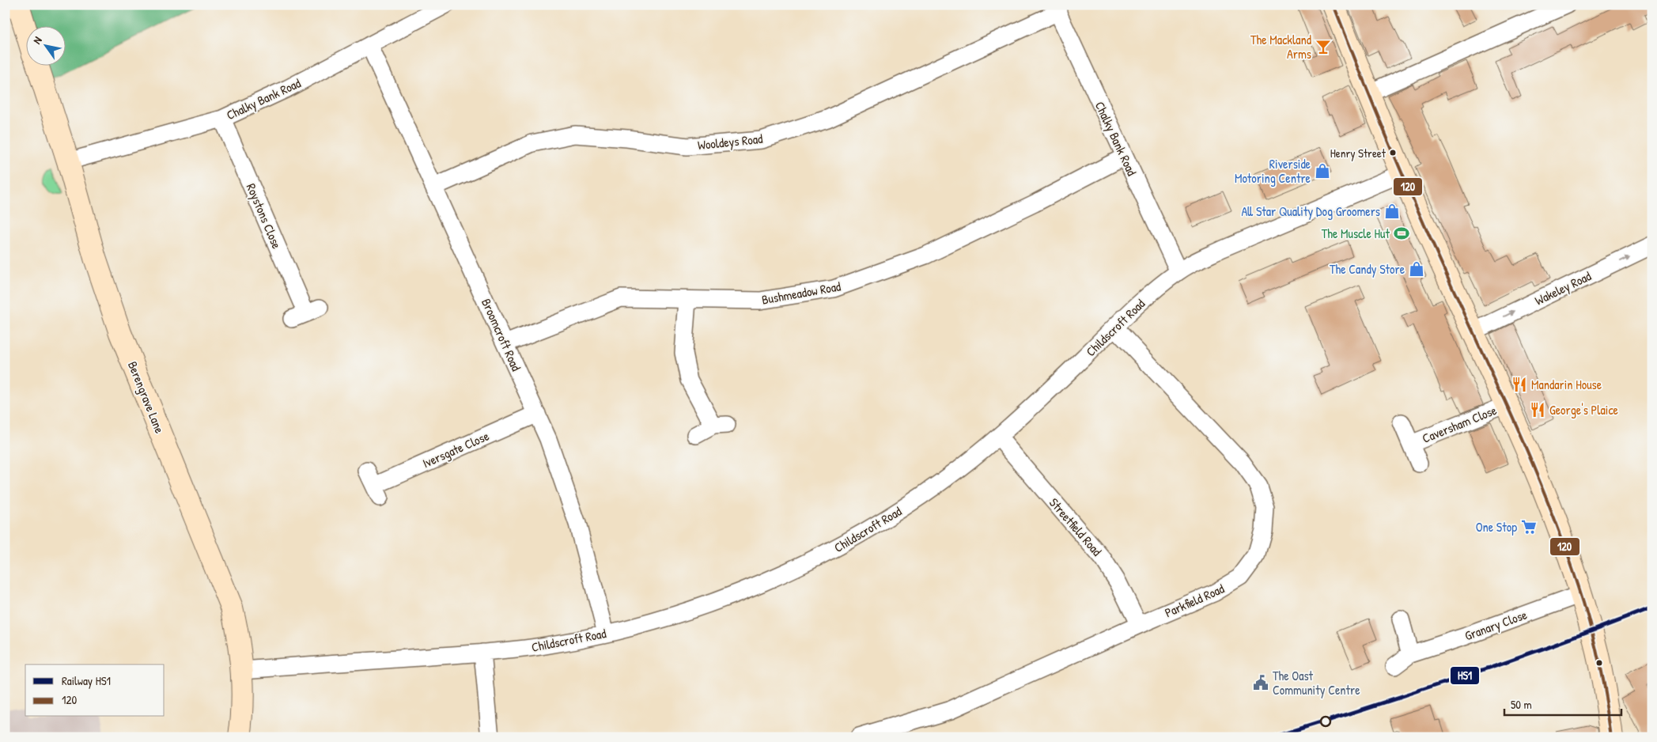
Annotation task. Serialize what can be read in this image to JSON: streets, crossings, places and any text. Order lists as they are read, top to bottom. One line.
{"streets":{"main road":["Berengrave Lane"],"street":["Chalky Bank Road","Wooldeys Road","Roystons Close","Wakeley Road","Bushmeadow Road","Childscroft Road","Broomcroft Road","Caversham Close","Iversgate Close","Streetfield Road","Parkfield Road","Granary Close"]},"crossings":[["Chalky Bank Road","Wooldeys Road"],["Chalky Bank Road","Roystons Close"],["Chalky Bank Road","Bushmeadow Road"],["Chalky Bank Road","Childscroft Road"],["Chalky Bank Road","Broomcroft Road"],["Chalky Bank Road","Berengrave Lane"],["Wooldeys Road","Broomcroft Road"],["Bushmeadow Road","Broomcroft Road"],["Childscroft Road","Broomcroft Road"],["Childscroft Road","Berengrave Lane"],["Childscroft Road","Streetfield Road"],["Childscroft Road","Parkfield Road"],["Broomcroft Road","Iversgate Close"],["Streetfield Road","Parkfield Road"]],"one_way":["Wakeley Road"],"places":{"bar":["The Mackland Arms"],"other":["Henry Street"],"shop":["Riverside Motoring Centre","All Star Quality Dog Groomers","The Candy Store"],"sports":["The Muscle Hut"],"restaurant":["Mandarin House","George's Plaice"],"supermarket":["One Stop"],"public building":["The Oast Community Centre"]},"lines":["transit line 120","rail line HS1"],"legend":["Railway HS1","120"],"scale_bar":"50 m","north":"top left"}
